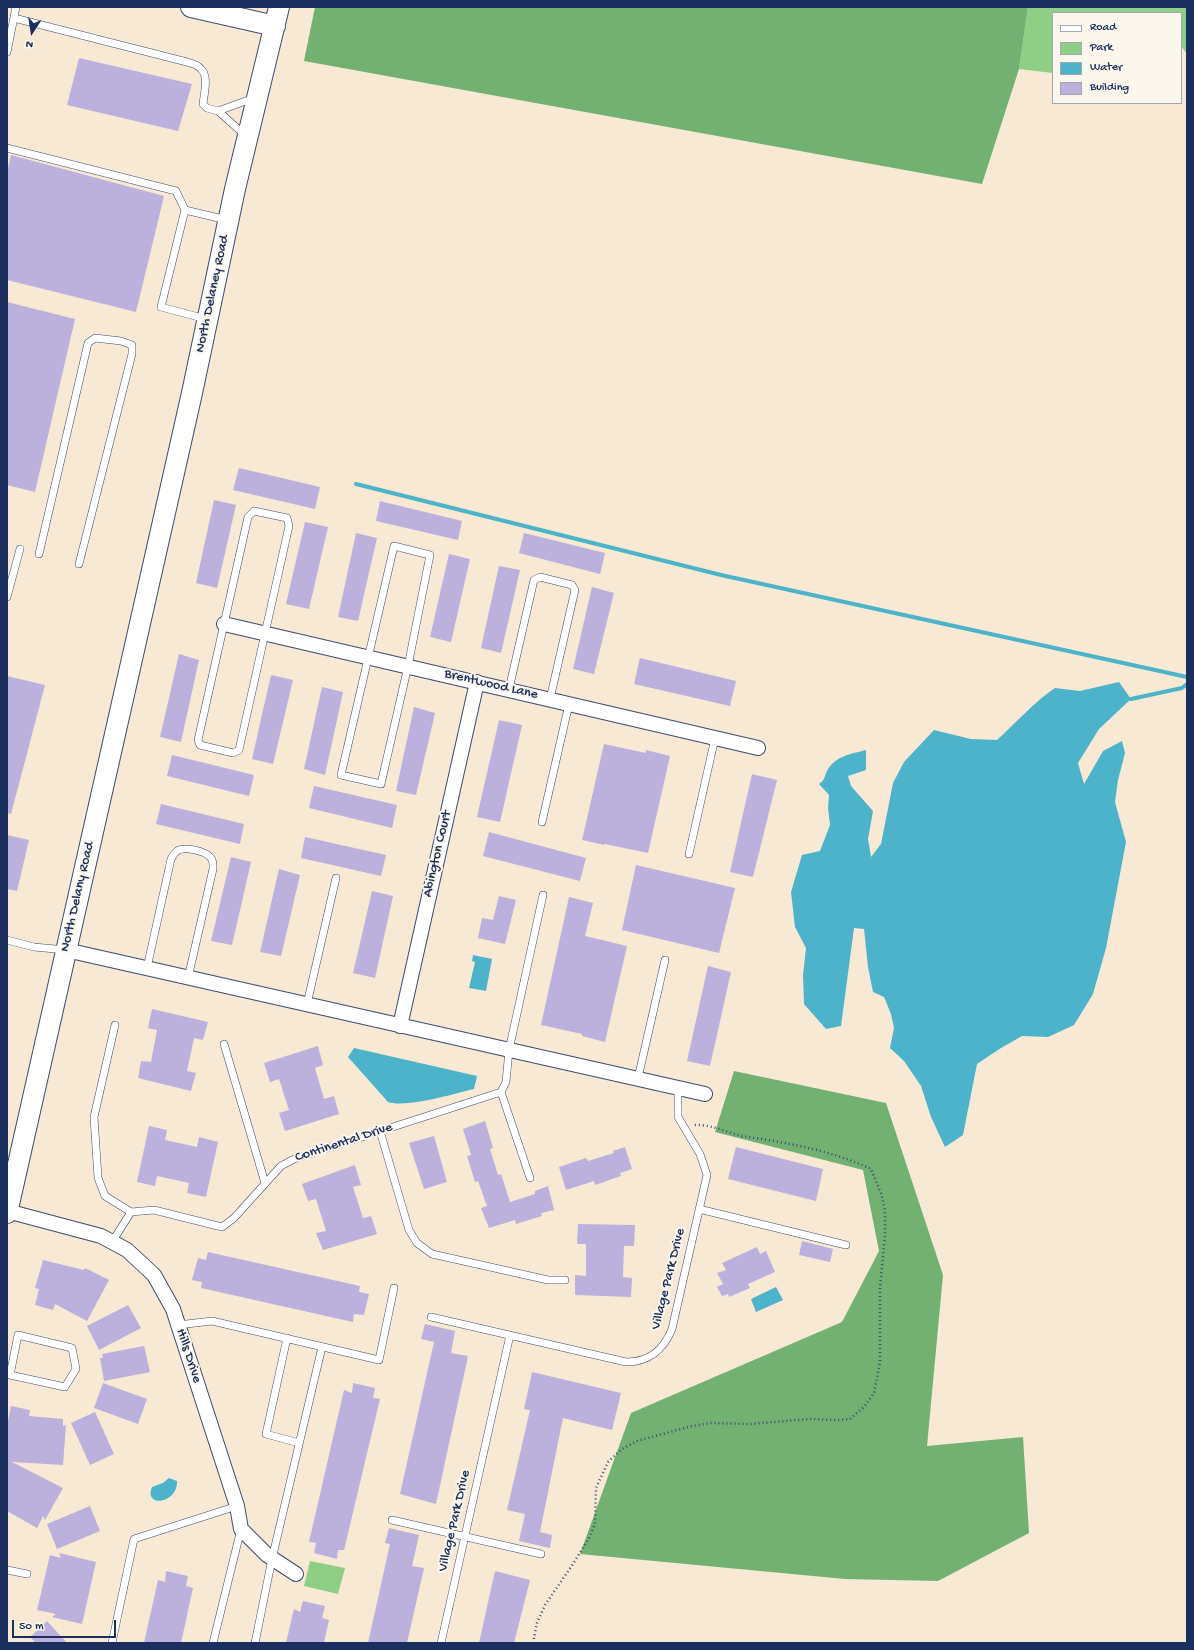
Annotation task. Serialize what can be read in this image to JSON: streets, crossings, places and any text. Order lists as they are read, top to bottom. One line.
{"streets":{"street":["North Delaney Road","Brentwood Lane","Abington Court","North Delany Road","Hills Drive"],"lane":["Continental Drive","Village Park Drive"]},"crossings":[["North Delaney Road","North Delany Road"],["Brentwood Lane","Abington Court"],["North Delany Road","Hills Drive"]],"legend":["Road","Park","Water","Building"],"scale_bar":"50 m","north":"bottom"}
